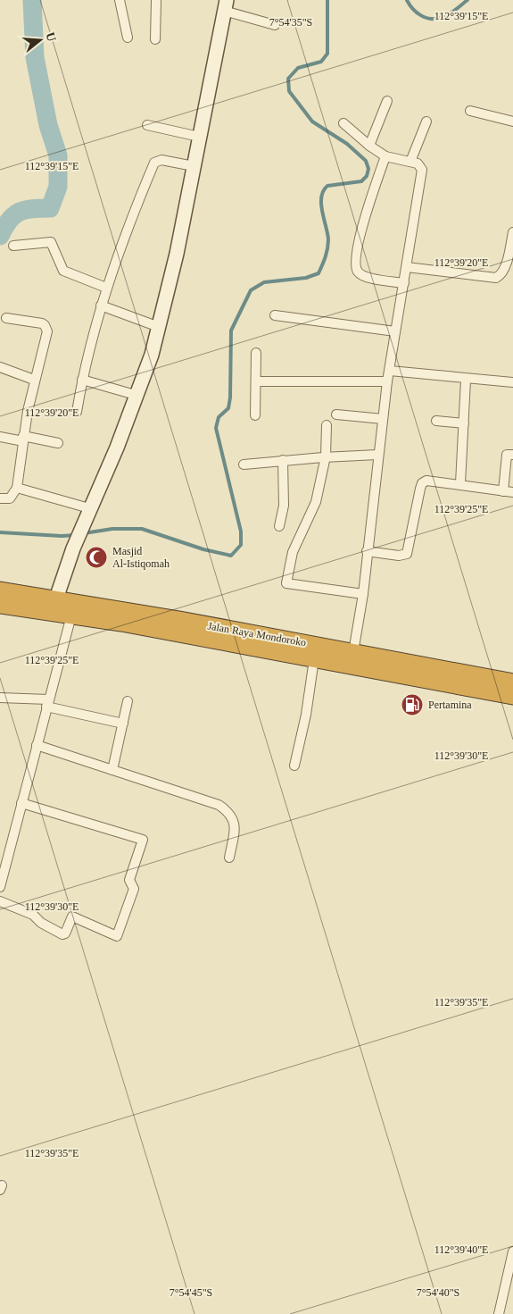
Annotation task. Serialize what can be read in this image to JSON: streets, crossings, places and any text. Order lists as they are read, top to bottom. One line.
{"streets":{"highway":["Jalan Raya Mondoroko"]},"places":{"mosque":["Masjid Al-Istiqomah"],"fuel station":["Pertamina"]},"north":"right","coordinates":["112°39'15\"E","7°54'35\"S","112°39'20\"E","112°39'25\"E","112°39'30\"E","112°39'35\"E","112°39'40\"E","7°54'45\"S","7°54'40\"S"]}
